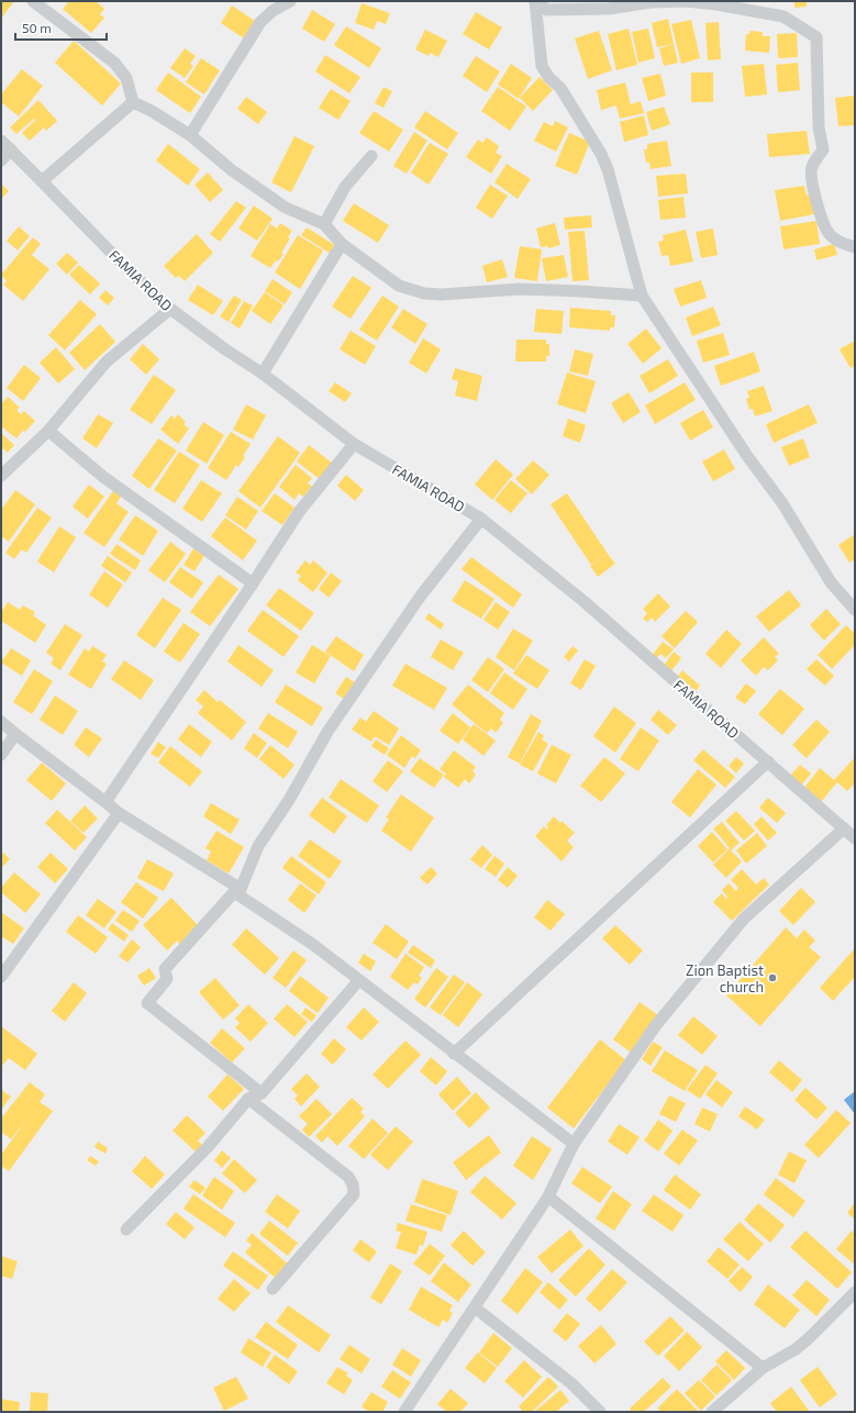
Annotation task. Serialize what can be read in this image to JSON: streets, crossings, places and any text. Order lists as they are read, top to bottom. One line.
{"streets":{"street":["FAMIA ROAD"]},"places":["Zion Baptist church"],"scale_bar":"50 m"}
